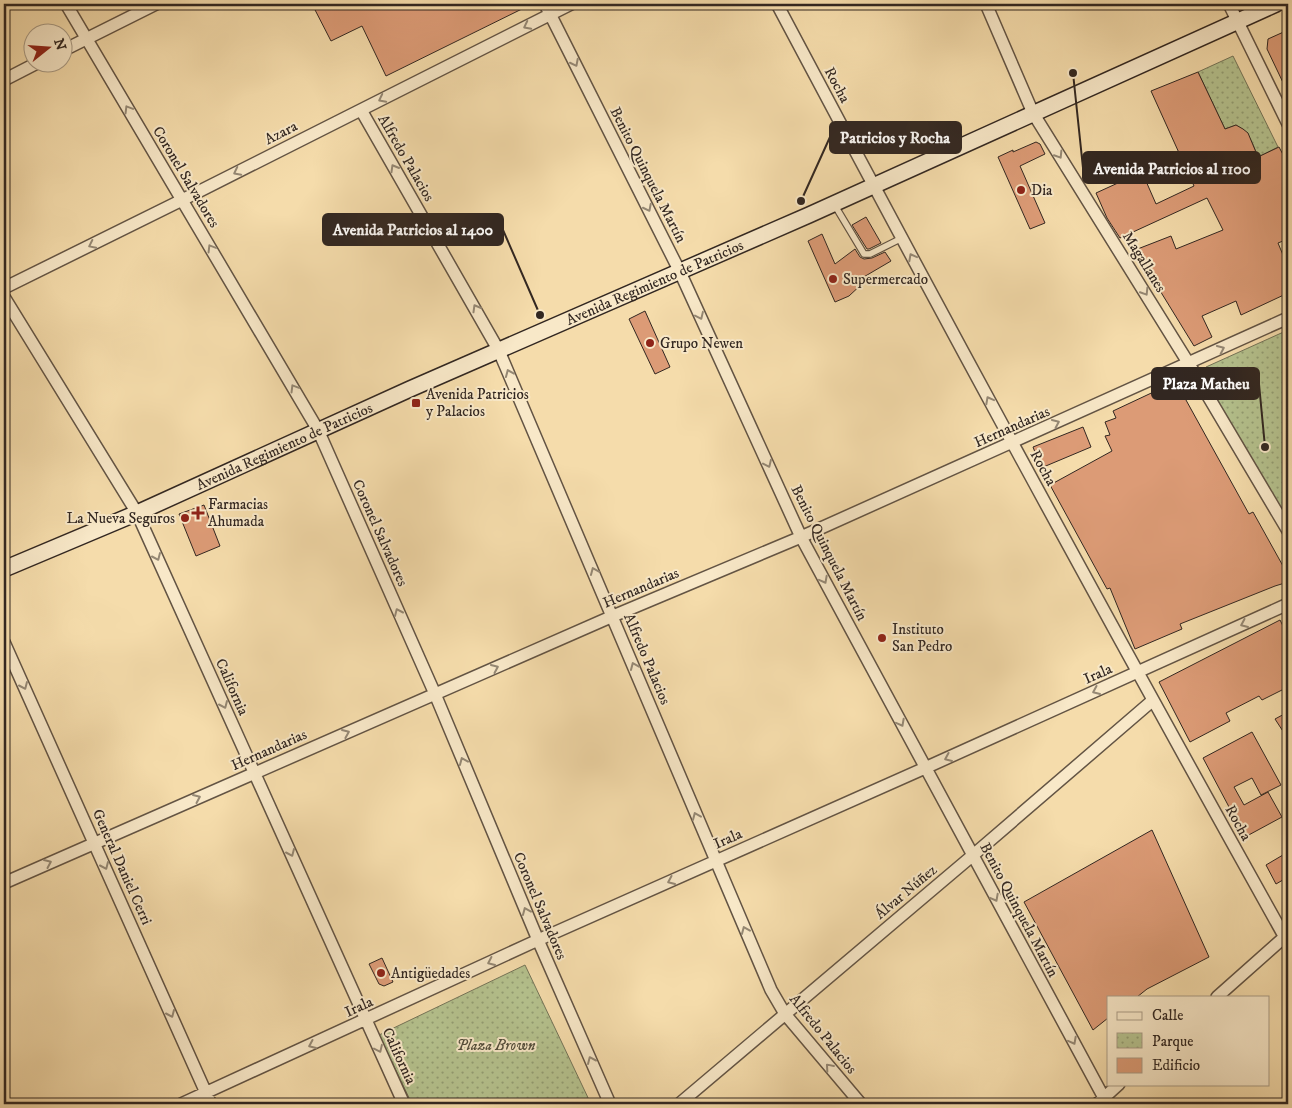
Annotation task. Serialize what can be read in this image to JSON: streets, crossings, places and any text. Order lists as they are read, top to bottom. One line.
{"streets":{"main road":["Avenida Regimiento de Patricios"],"street":["Rocha","Azara","Alfredo Palacios","Benito Quinquela Martín","Coronel Salvadores","Magallanes","Hernandarias","Irala","California","General Daniel Cerri","Álvar Núñez"]},"crossings":[["Rocha","Avenida Regimiento de Patricios"],["Rocha","Hernandarias"],["Rocha","Irala"],["Rocha","Álvar Núñez"],["Azara","Alfredo Palacios"],["Azara","Benito Quinquela Martín"],["Azara","Coronel Salvadores"],["Alfredo Palacios","Avenida Regimiento de Patricios"],["Alfredo Palacios","Hernandarias"],["Alfredo Palacios","Irala"],["Alfredo Palacios","Álvar Núñez"],["Benito Quinquela Martín","Avenida Regimiento de Patricios"],["Benito Quinquela Martín","Hernandarias"],["Benito Quinquela Martín","Irala"],["Benito Quinquela Martín","Álvar Núñez"],["Coronel Salvadores","Avenida Regimiento de Patricios"],["Coronel Salvadores","Hernandarias"],["Coronel Salvadores","Irala"],["Magallanes","Avenida Regimiento de Patricios"],["Magallanes","Hernandarias"],["Avenida Regimiento de Patricios","California"],["Hernandarias","California"],["Hernandarias","General Daniel Cerri"],["Irala","California"],["Irala","General Daniel Cerri"]],"one_way":["Azara","Alfredo Palacios","Benito Quinquela Martín","Coronel Salvadores","Magallanes","Hernandarias","Irala","California","General Daniel Cerri"],"parks":["Plaza Brown"],"places":{"other":["Avenida Patricios al 1100","Dia","Patricios y Rocha","Supermercado","Avenida Patricios al 1400","Grupo Newen","Plaza Matheu","La Nueva Seguros","Instituto San Pedro","Antigüedades"],"transit":["Avenida Patricios y Palacios"],"health":["Farmacias Ahumada"]},"legend":["Calle","Parque","Edificio"],"north":"right"}
